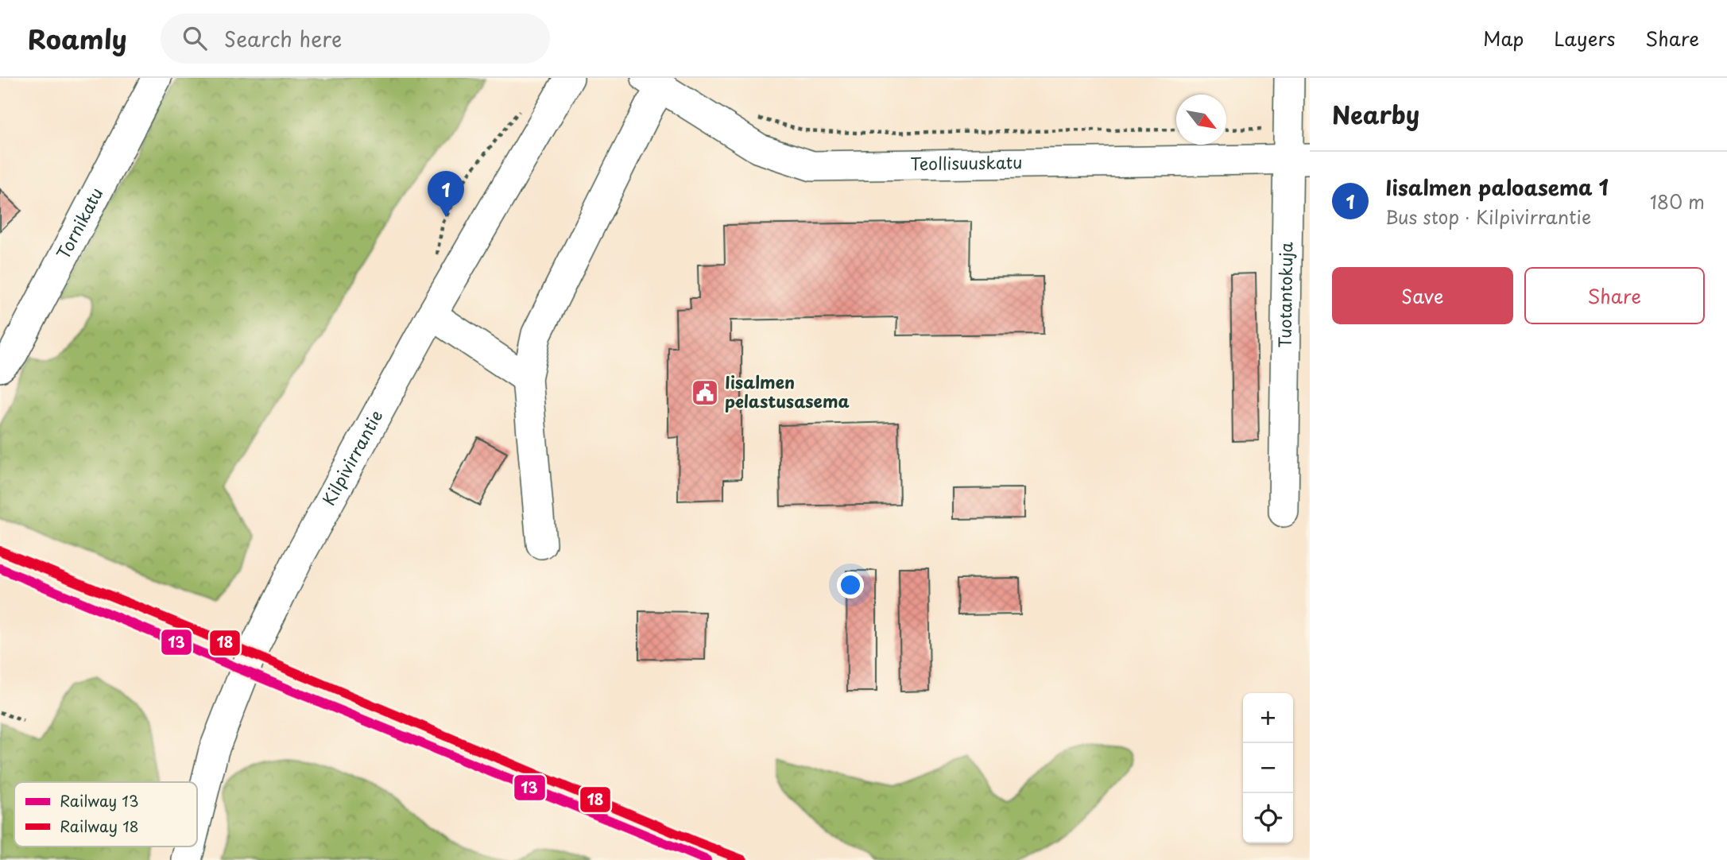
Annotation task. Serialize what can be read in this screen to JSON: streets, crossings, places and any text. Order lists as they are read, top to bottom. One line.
{"streets":{"street":["Teollisuuskatu","Tornikatu","Tuotantokuja","Kilpivirrantie"]},"crossings":[["Teollisuuskatu","Tuotantokuja"]],"places":{"public building":["Iisalmen pelastusasema"]},"lines":["rail line 18","rail line 13"],"legend":["Railway 13","Railway 18"],"north":"bottom right","page":{"header":"Roamly","search":"Search here","nav":["Map","Layers","Share"],"heading":"Nearby","list":[{"mark":"1","name":"Iisalmen paloasema 1","note":"Bus stop · Kilpivirrantie","value":"180 m"}],"pins":"1","buttons":["Save","Share"],"map_buttons":["+","−"]}}
